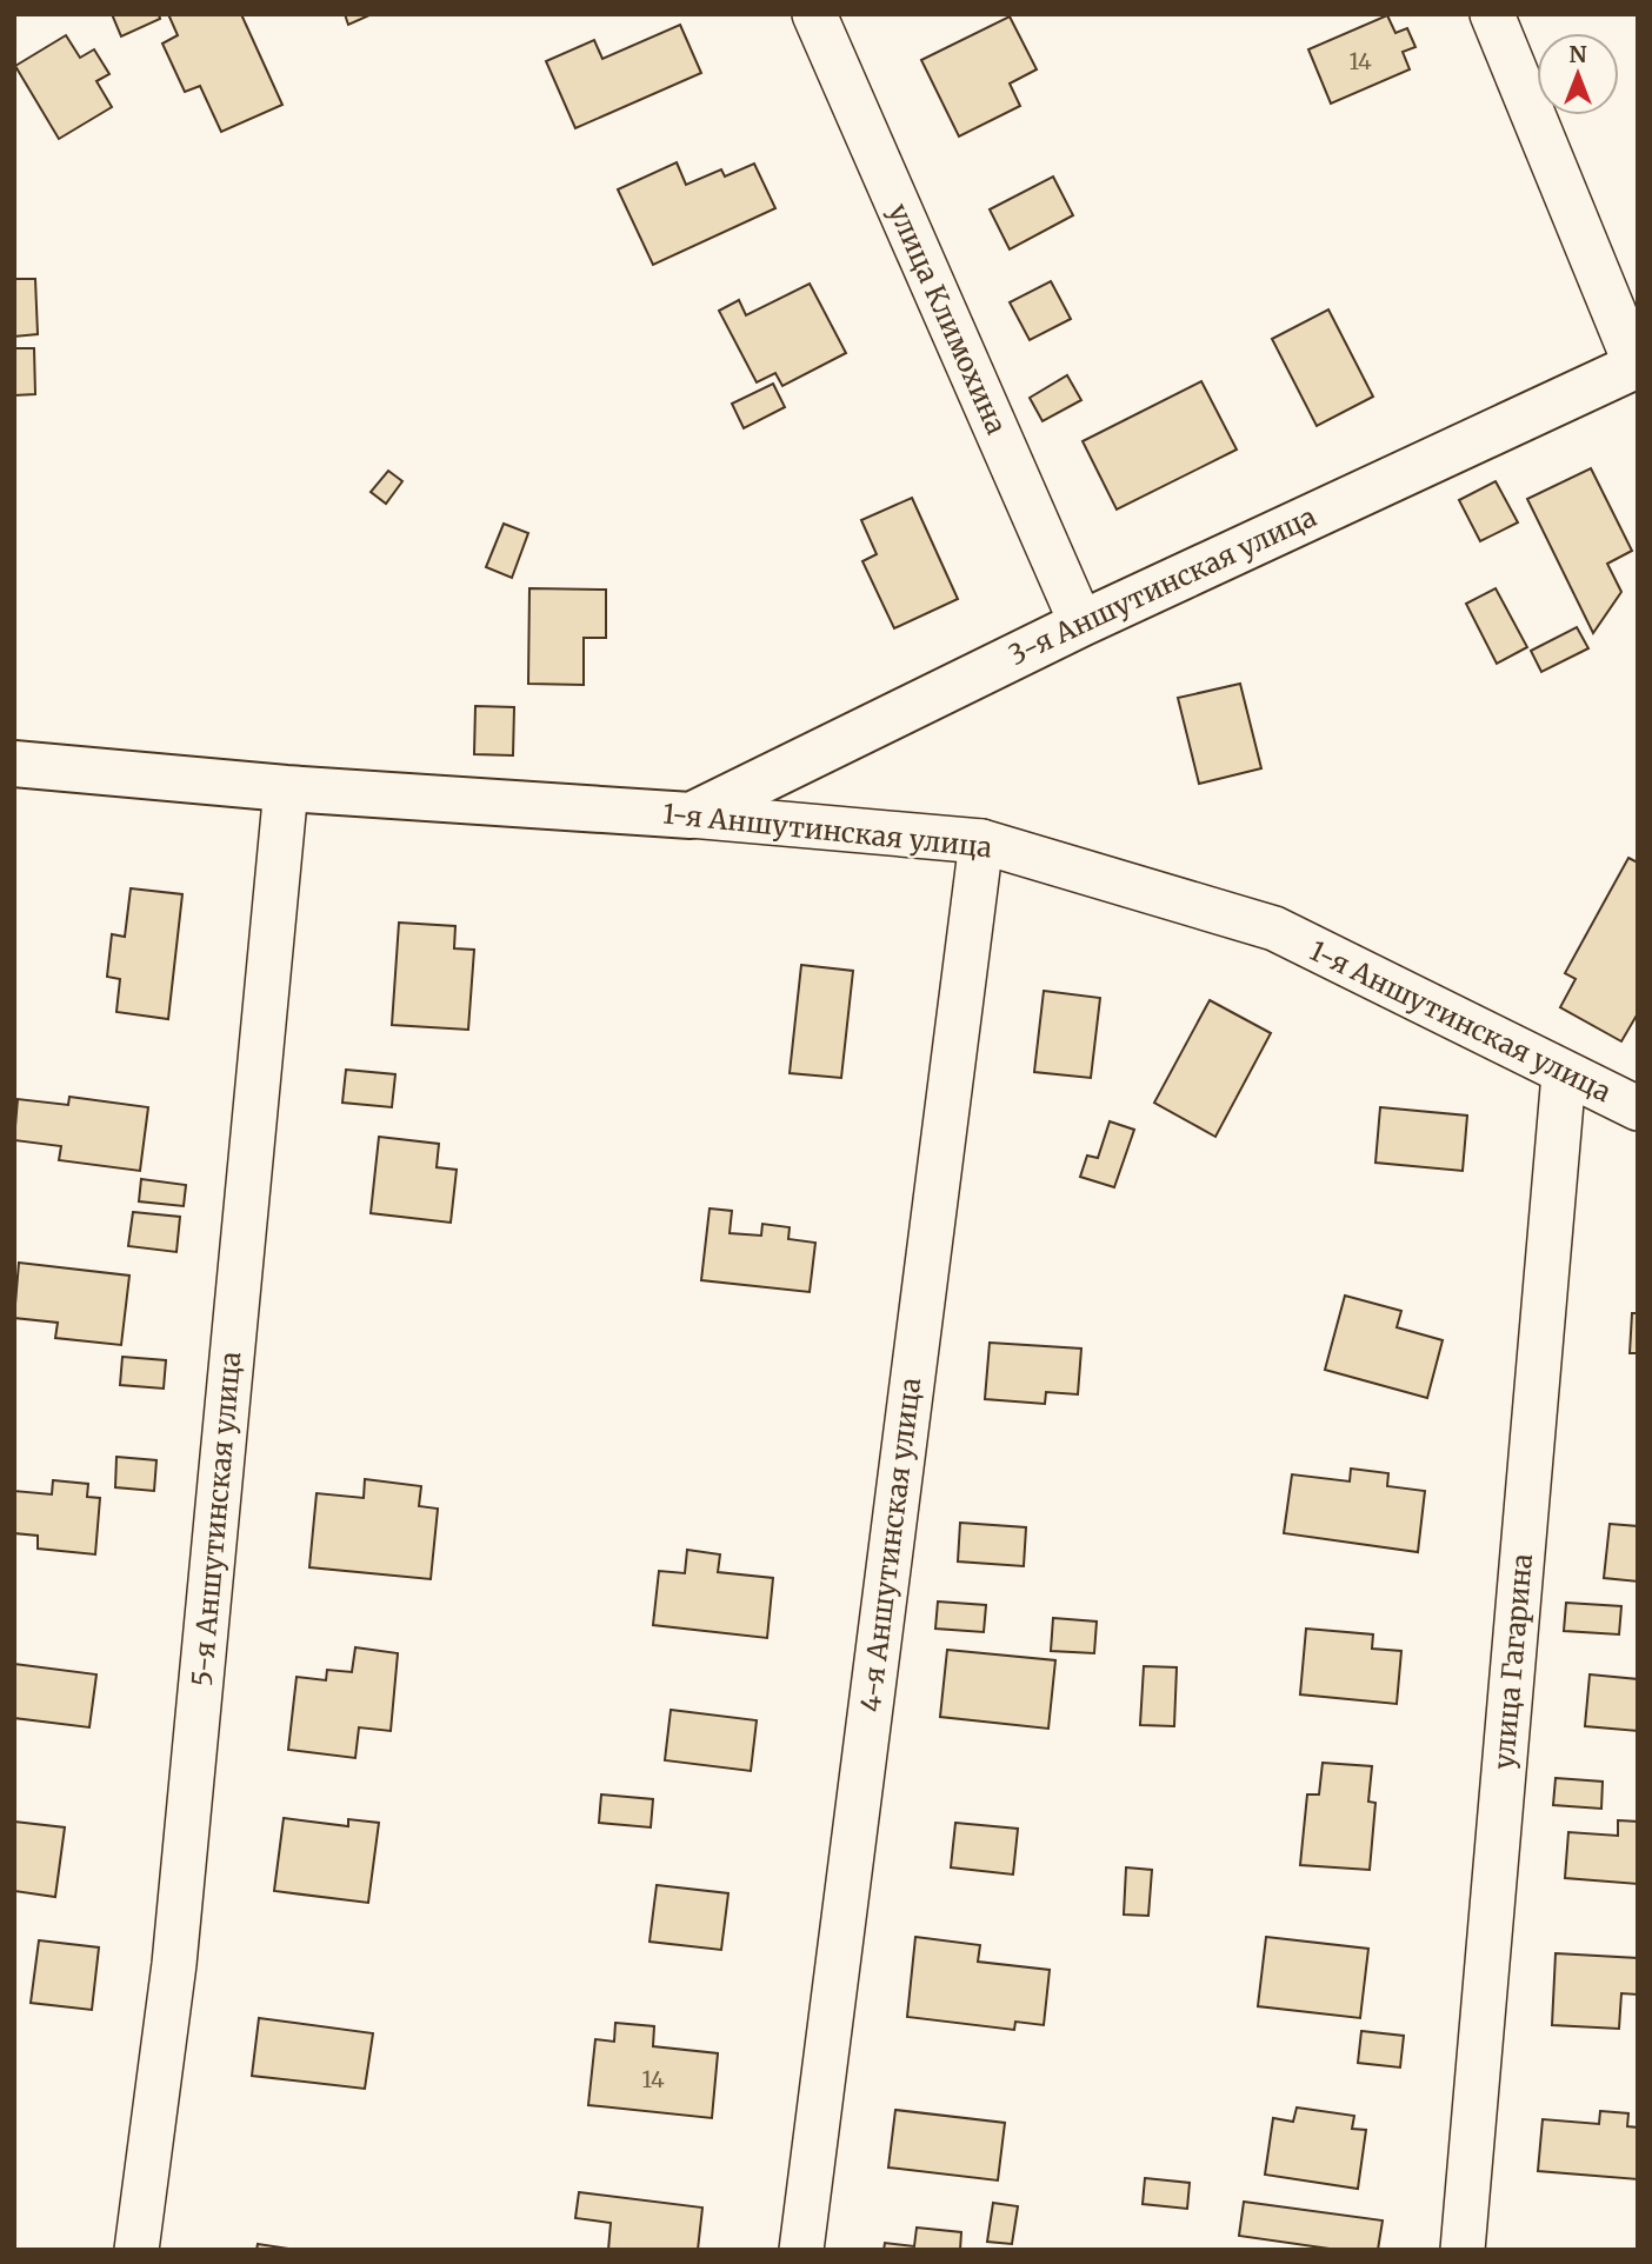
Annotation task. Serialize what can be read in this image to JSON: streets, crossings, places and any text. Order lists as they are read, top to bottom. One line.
{"streets":{"street":["улица Климохина","3-я Аншутинская улица","1-я Аншутинская улица","5-я Аншутинская улица","4-я Аншутинская улица","улица Гагарина"]},"crossings":[["улица Климохина","3-я Аншутинская улица"],["3-я Аншутинская улица","1-я Аншутинская улица"],["1-я Аншутинская улица","5-я Аншутинская улица"],["1-я Аншутинская улица","4-я Аншутинская улица"],["1-я Аншутинская улица","улица Гагарина"]],"house_numbers":["14","14"],"north":"top"}
